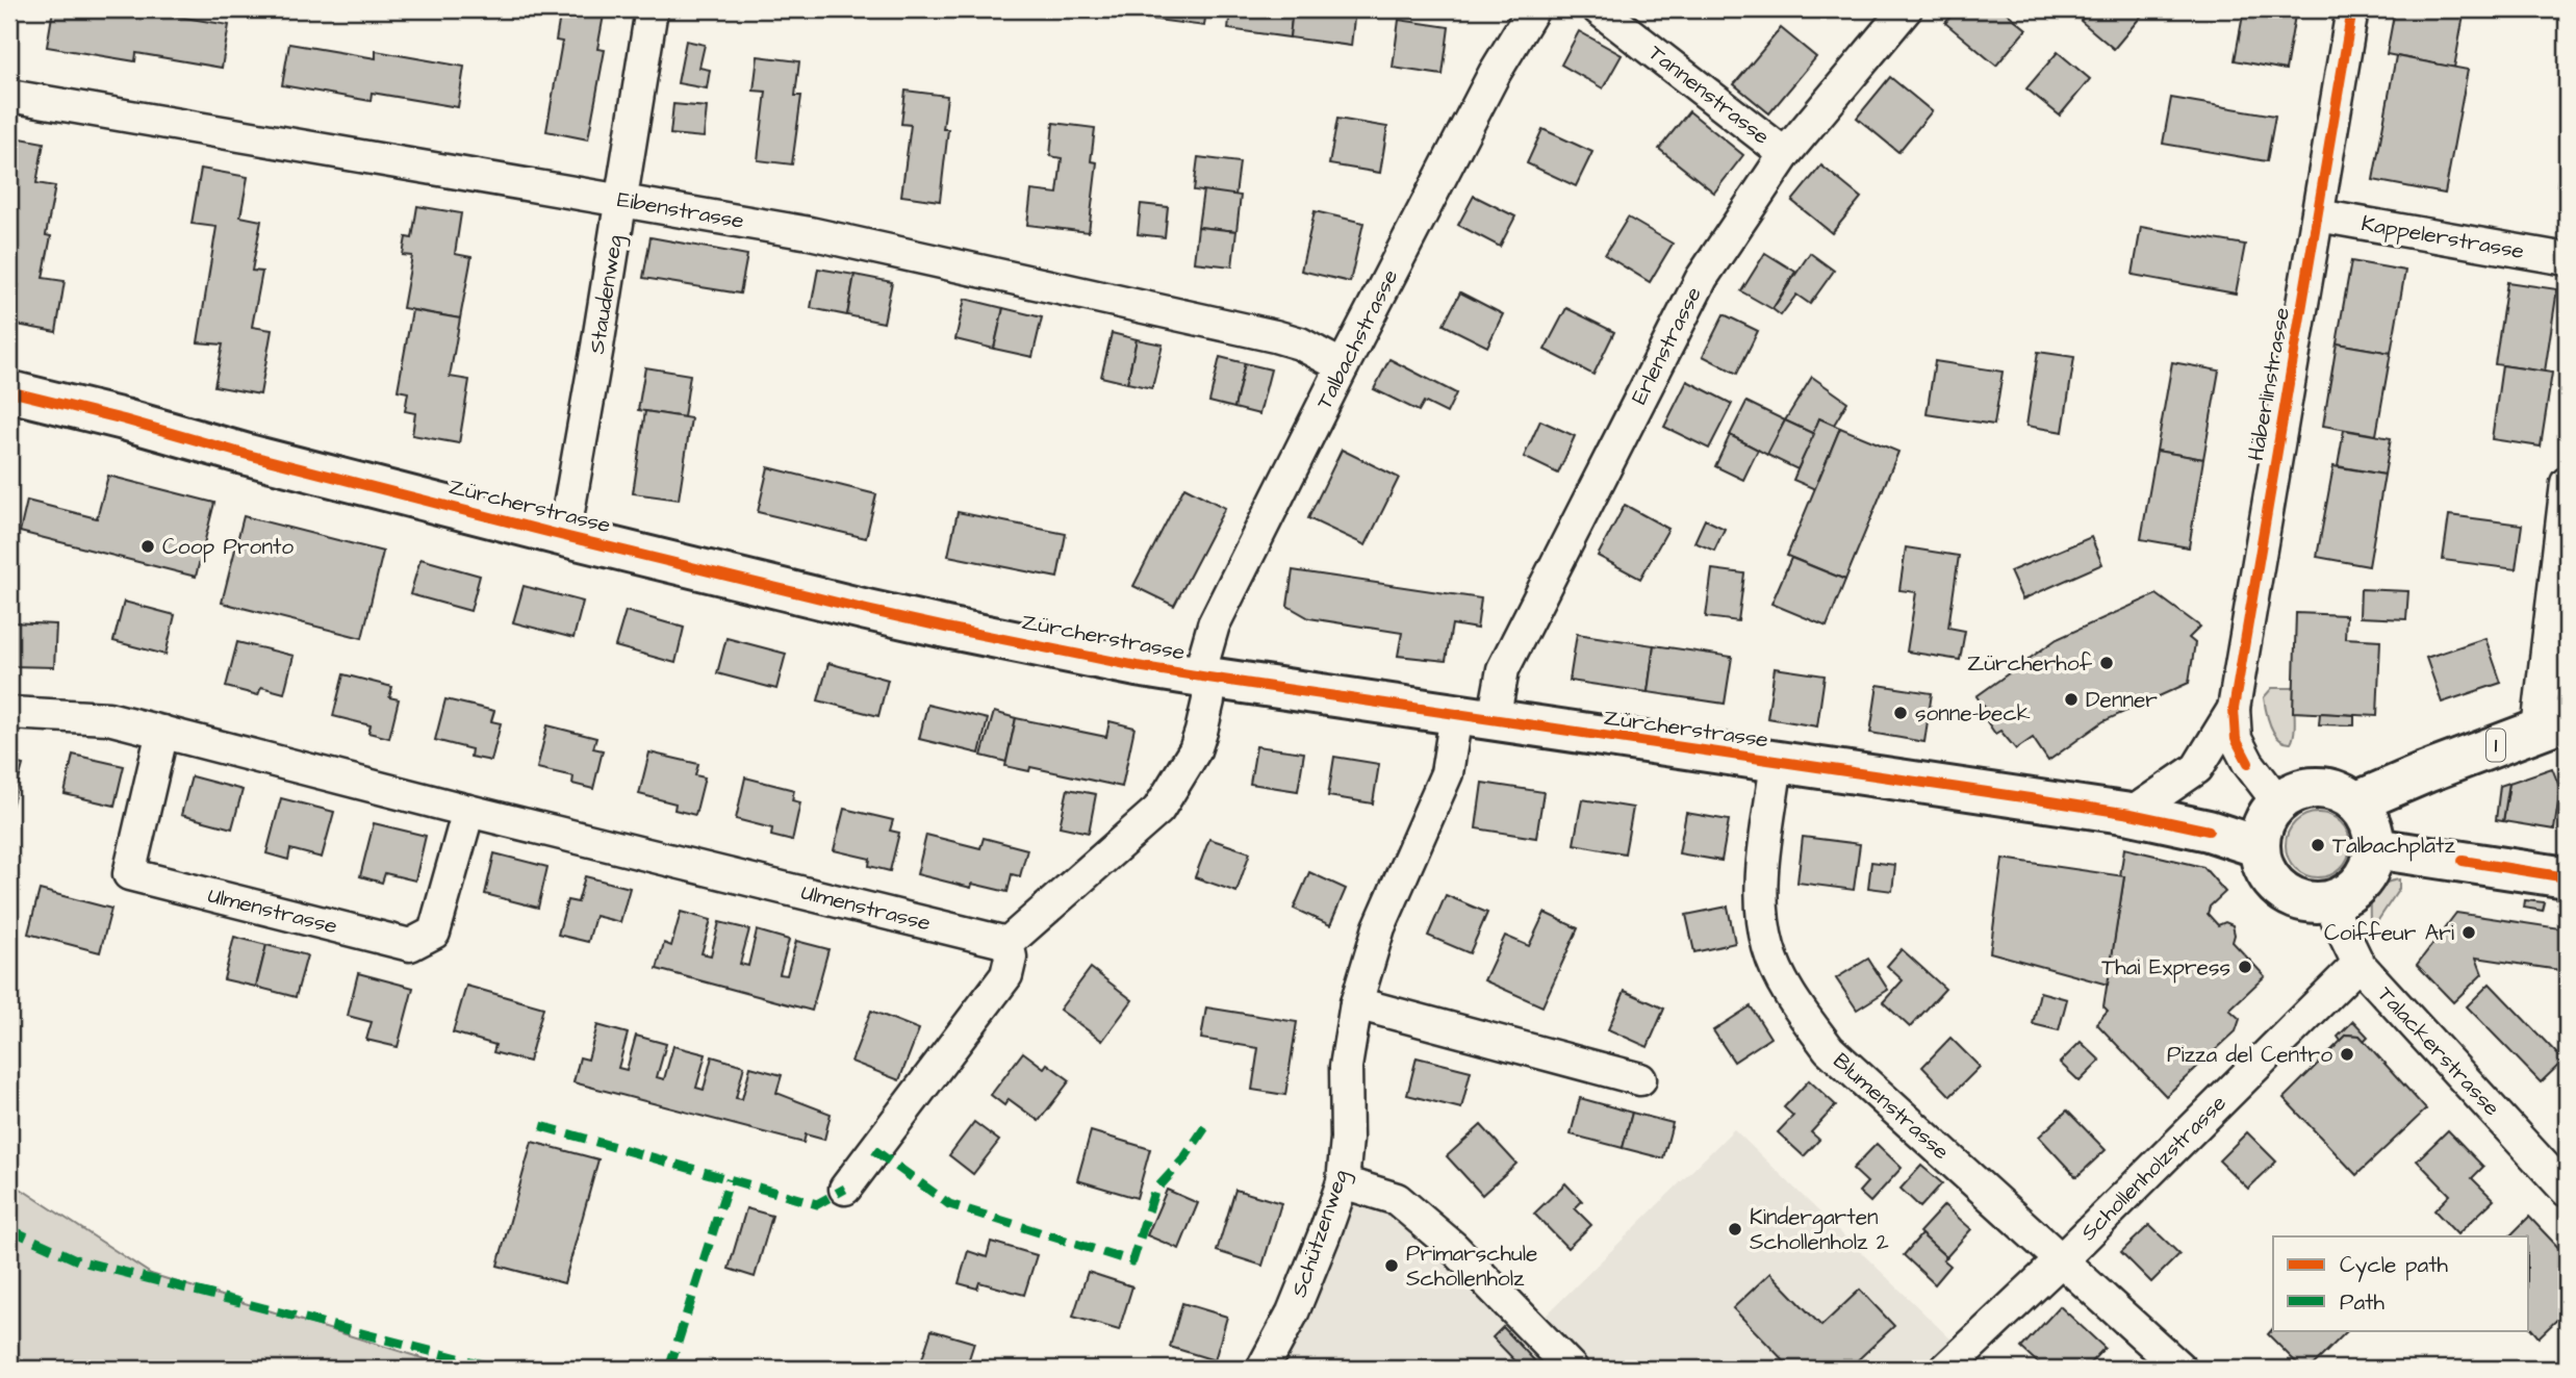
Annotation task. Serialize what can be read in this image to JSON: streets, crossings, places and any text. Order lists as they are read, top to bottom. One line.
{"streets":{"main road":["Zürcherstrasse","1"],"street":["Tannenstrasse","Eibenstrasse","Kappelerstrasse","Staudenweg","Talbachstrasse","Erlenstrasse","Häberlinstrasse","Ulmenstrasse","Talackerstrasse","Blumenstrasse","Schollenholzstrasse","Schützenweg"]},"crossings":[["Tannenstrasse","Erlenstrasse"],["Eibenstrasse","Staudenweg"],["Eibenstrasse","Talbachstrasse"],["Kappelerstrasse","Häberlinstrasse"],["Staudenweg","Zürcherstrasse"],["Talbachstrasse","Zürcherstrasse"],["Erlenstrasse","Zürcherstrasse"],["Erlenstrasse","Schützenweg"],["Häberlinstrasse","Zürcherstrasse"],["Häberlinstrasse","1"],["Häberlinstrasse","Talackerstrasse"],["Zürcherstrasse","1"],["Zürcherstrasse","Talackerstrasse"],["Zürcherstrasse","Blumenstrasse"],["Zürcherstrasse","Schützenweg"],["1","Talackerstrasse"],["Talackerstrasse","Schollenholzstrasse"],["Blumenstrasse","Schollenholzstrasse"]],"places":["Coop Pronto","Zürcherhof","Denner","sonne-beck","Talbachplatz","Coiffeur Ari","Thai Express","Pizza del Centro","Kindergarten Schollenholz 2","Primarschule Schollenholz"],"legend":["Cycle path","Path"]}
